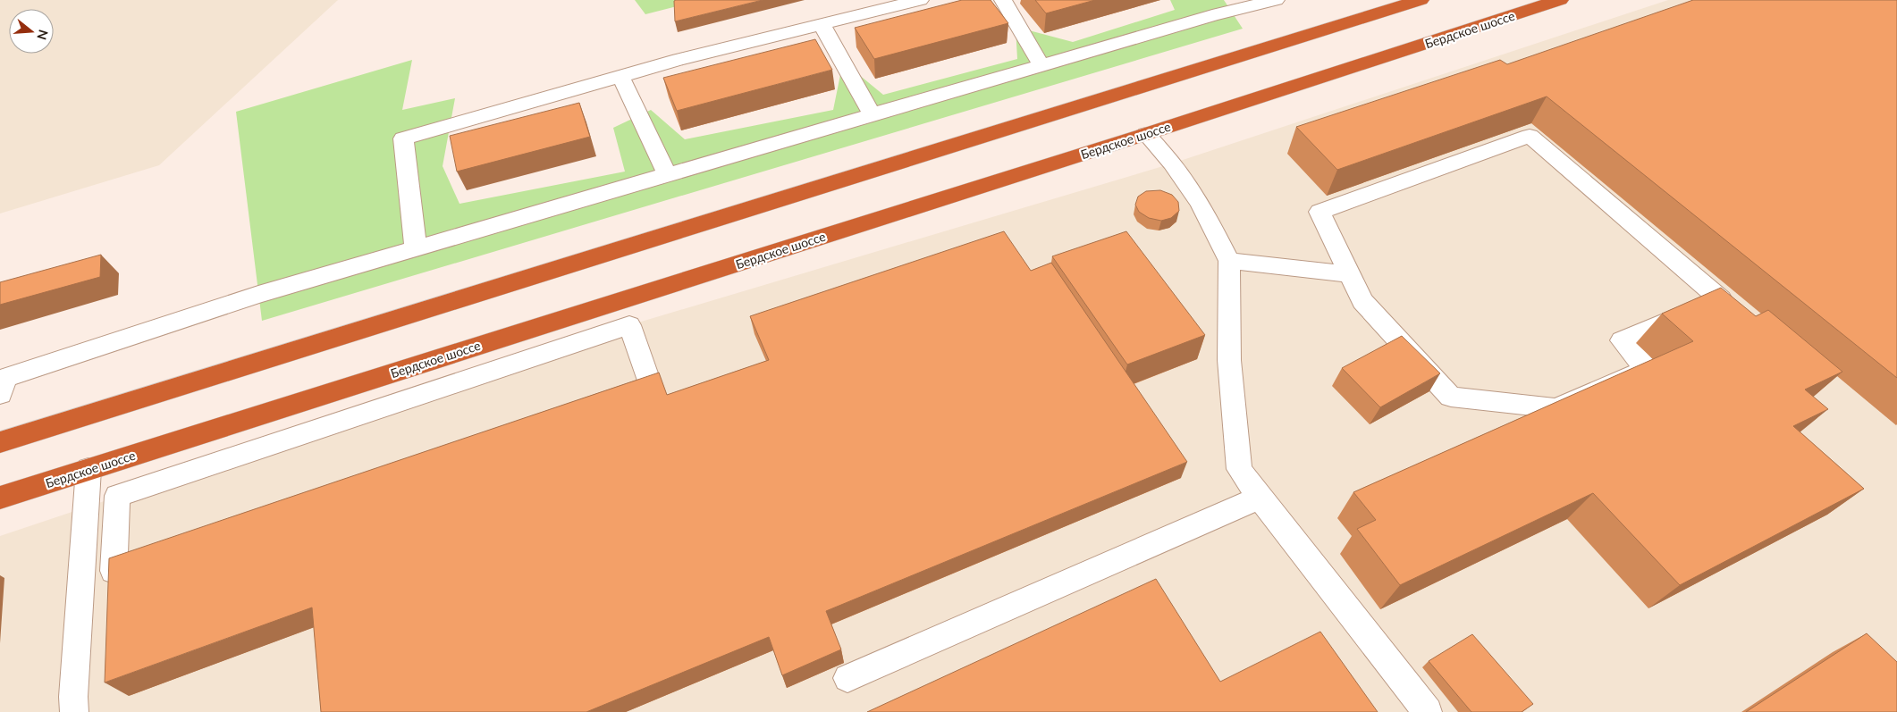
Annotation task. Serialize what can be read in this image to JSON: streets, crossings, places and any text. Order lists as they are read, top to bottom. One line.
{"streets":{"highway":["Бердское шоссе"]},"north":"right"}
